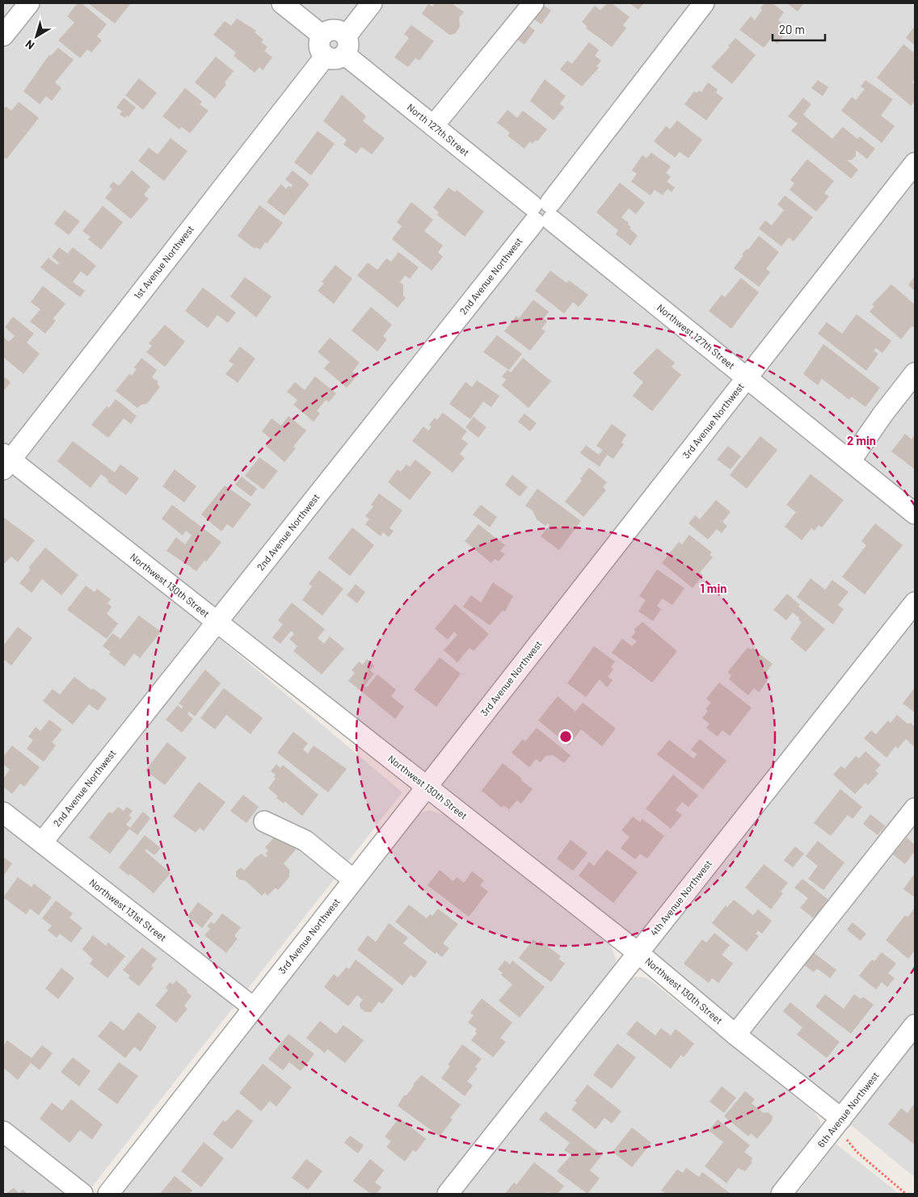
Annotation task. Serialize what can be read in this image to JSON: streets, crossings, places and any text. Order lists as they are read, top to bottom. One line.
{"streets":{"street":["North 127th Street","1st Avenue Northwest","2nd Avenue Northwest","Northwest 127th Street","3rd Avenue Northwest","Northwest 130th Street","4th Avenue Northwest","Northwest 131st Street","6th Avenue Northwest"]},"crossings":[["North 127th Street","1st Avenue Northwest"],["North 127th Street","2nd Avenue Northwest"],["North 127th Street","Northwest 127th Street"],["1st Avenue Northwest","Northwest 130th Street"],["2nd Avenue Northwest","Northwest 127th Street"],["2nd Avenue Northwest","Northwest 130th Street"],["2nd Avenue Northwest","Northwest 131st Street"],["Northwest 127th Street","3rd Avenue Northwest"],["3rd Avenue Northwest","Northwest 130th Street"],["3rd Avenue Northwest","Northwest 131st Street"],["Northwest 130th Street","4th Avenue Northwest"],["Northwest 130th Street","6th Avenue Northwest"]],"scale_bar":"20 m","north":"bottom left","rings":["2 min","1 min"]}
